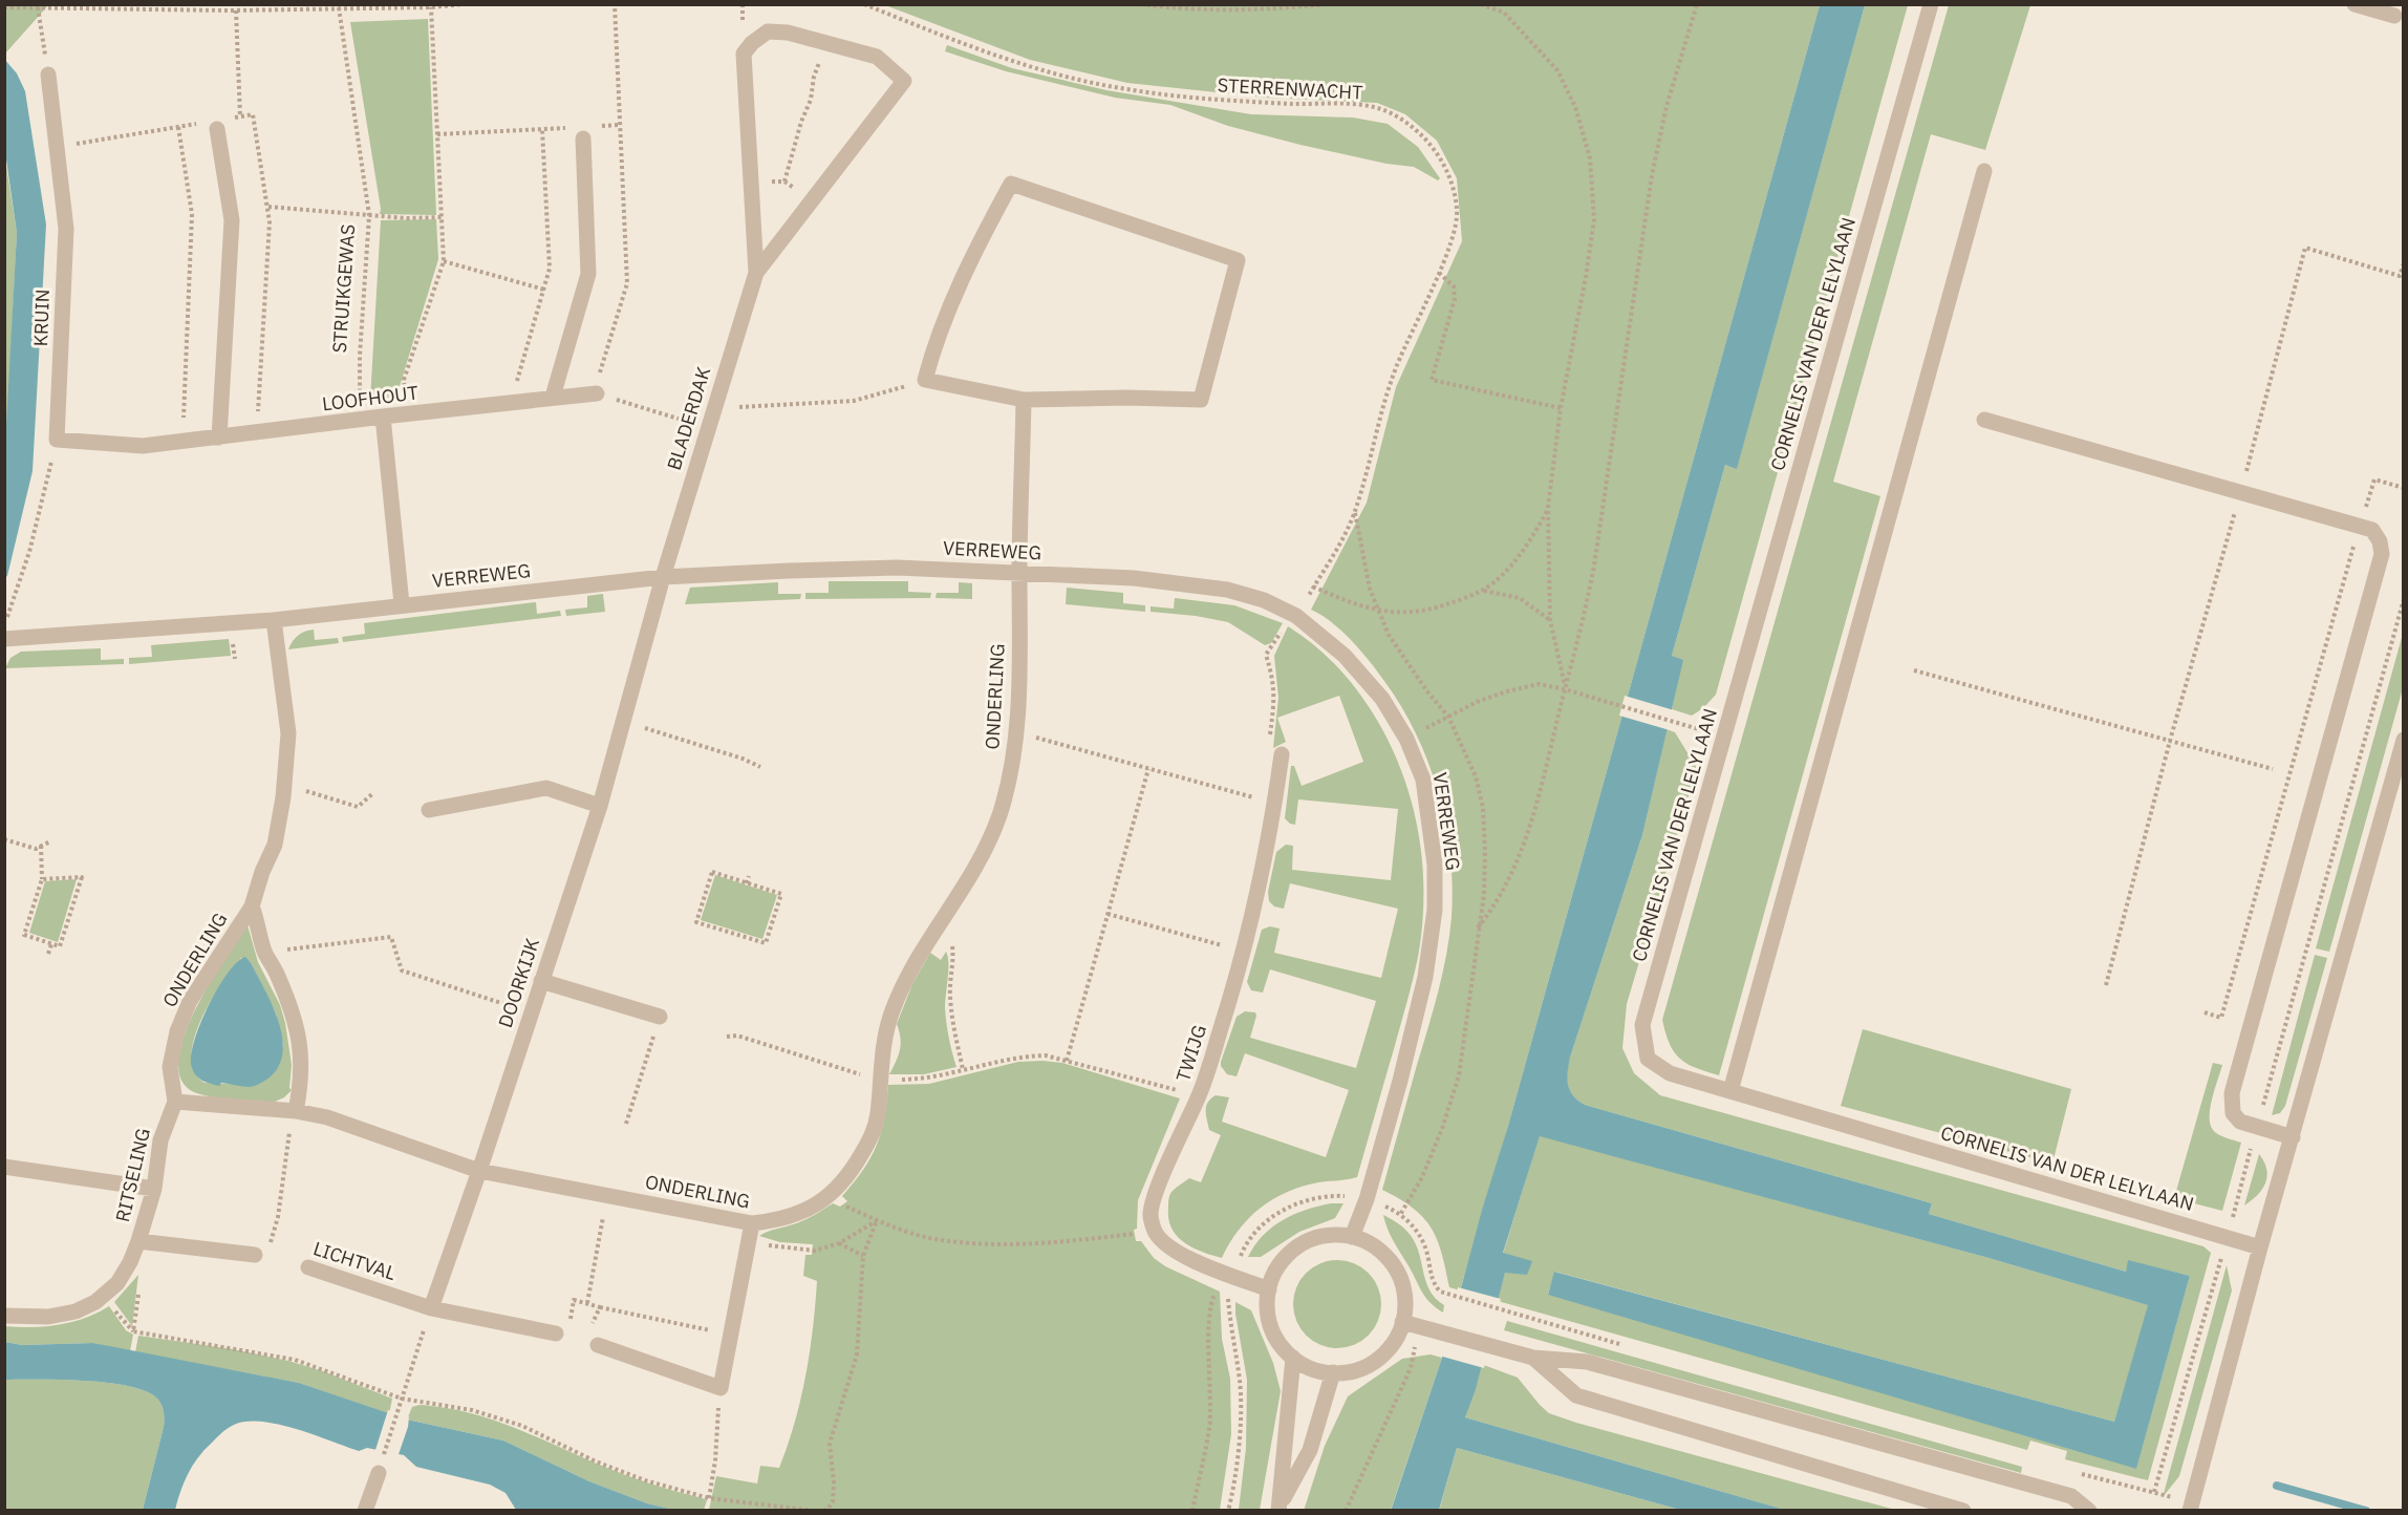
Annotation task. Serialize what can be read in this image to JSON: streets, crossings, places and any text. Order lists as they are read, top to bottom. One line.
{"streets":{"street":["KRUIN","CORNELIS VAN DER LELYLAAN","LOOFHOUT","BLADERDAK","VERREWEG","ONDERLING","DOORKIJK","TWIJG","RITSELING","LICHTVAL"],"path":["STERRENWACHT","STRUIKGEWAS"]},"crossings":[["STERRENWACHT","VERREWEG"],["STRUIKGEWAS","LOOFHOUT"],["KRUIN","LOOFHOUT"],["BLADERDAK","VERREWEG"],["BLADERDAK","DOORKIJK"],["VERREWEG","ONDERLING"],["VERREWEG","DOORKIJK"],["ONDERLING","DOORKIJK"],["ONDERLING","RITSELING"],["DOORKIJK","LICHTVAL"]]}
